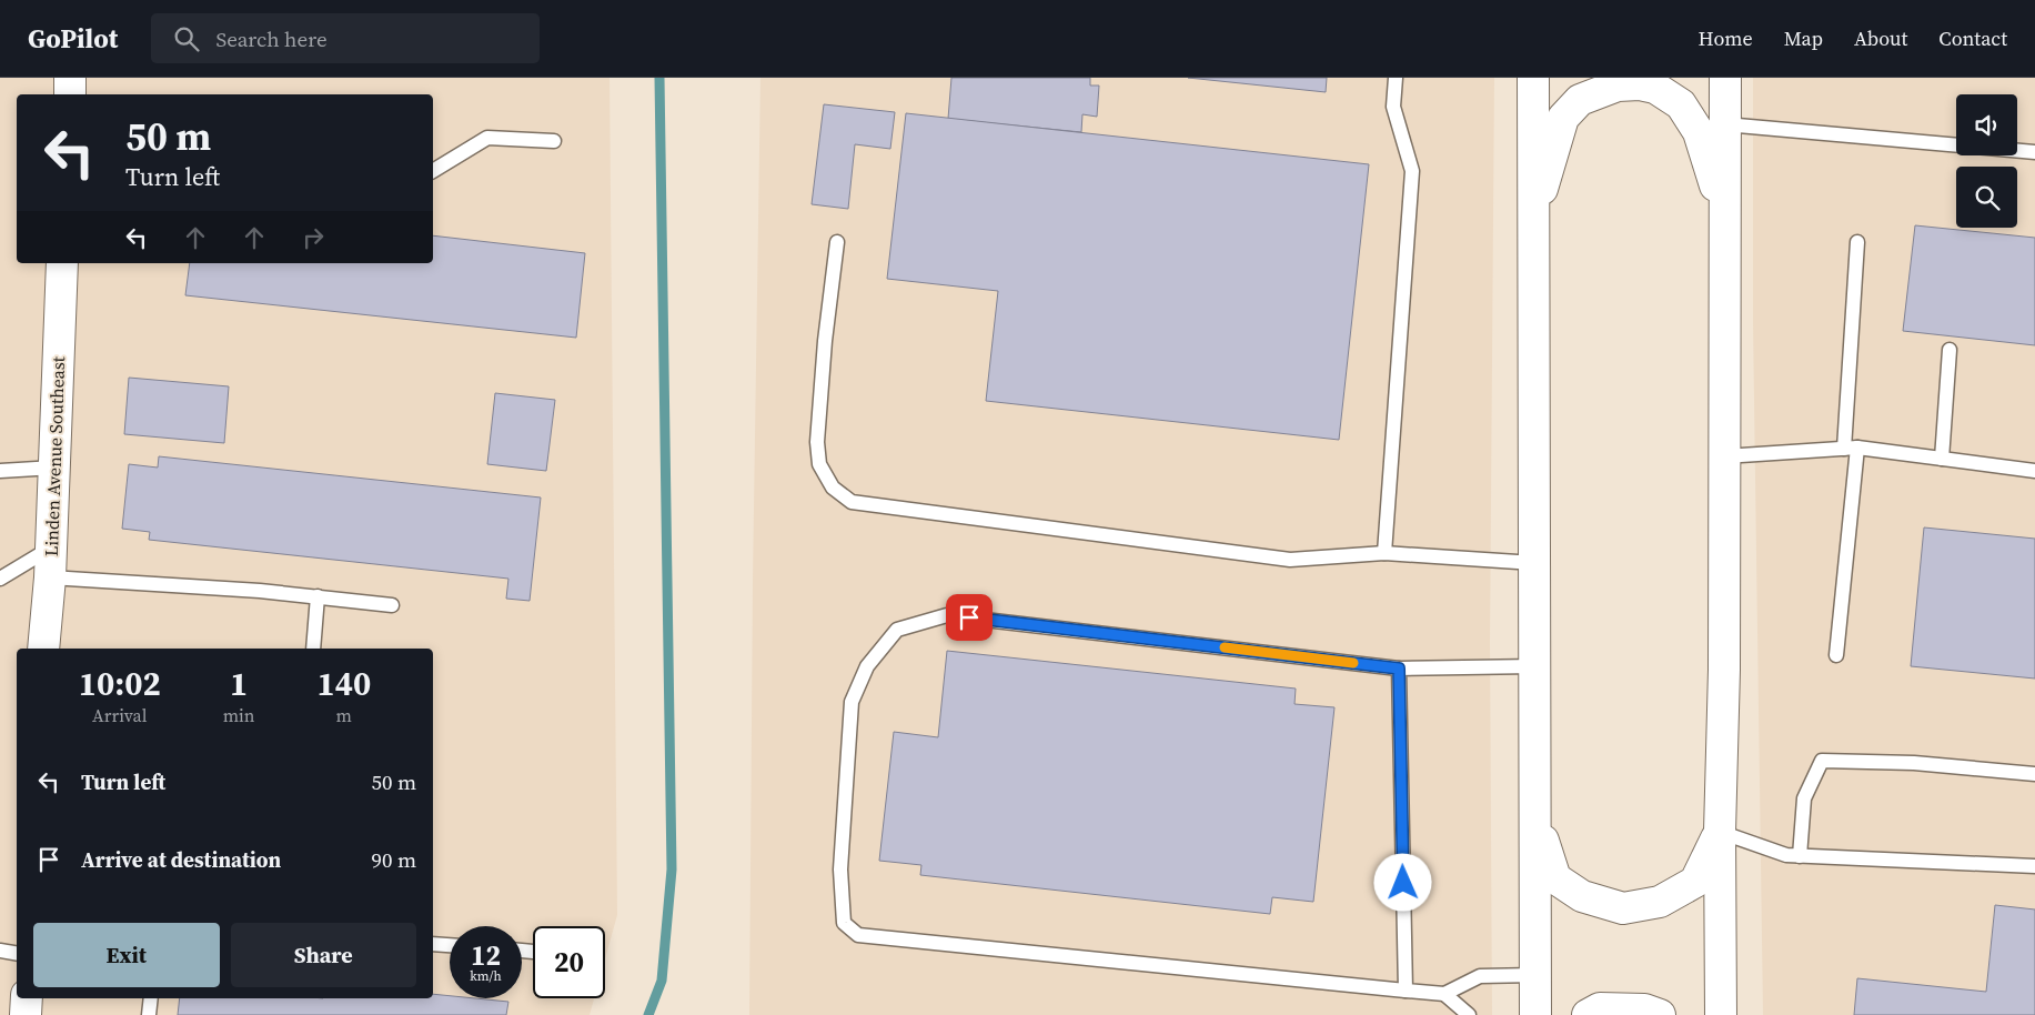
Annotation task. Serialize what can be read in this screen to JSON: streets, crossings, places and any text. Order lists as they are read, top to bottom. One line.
{"streets":{"street":["Linden Avenue Southeast"]},"page":{"header":"GoPilot","search":"Search here","nav":["Home","Map","About","Contact"],"turn":["50 m","Turn left"],"eta":["10:02","Arrival","1","min","140","m"],"list":[{"name":"Turn left","value":"50 m"},{"name":"Arrive at destination","value":"90 m"}],"buttons":["Exit","Share"],"speed":"12 km/h","limit":"20"}}
